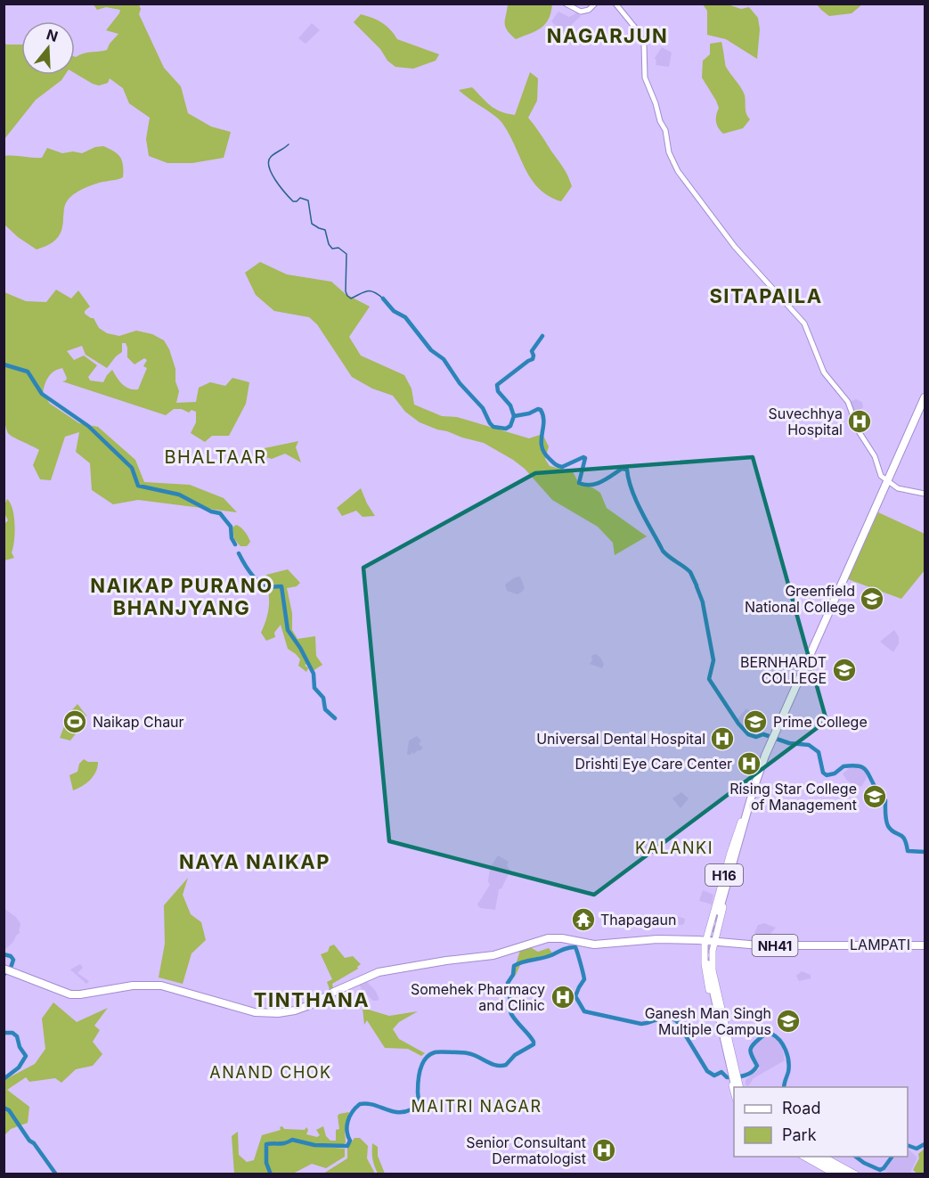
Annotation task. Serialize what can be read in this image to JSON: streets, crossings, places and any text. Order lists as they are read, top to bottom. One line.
{"streets":{"highway":["LAMPATI","NH41"],"main road":["H16"]},"crossings":[["H16","NH41"],["LAMPATI","NH41"]],"districts":["NAGARJUN","SITAPAILA","BHALTAAR","NAIKAP PURANO BHANJYANG","KALANKI","NAYA NAIKAP","TINTHANA","ANAND CHOK","MAITRI NAGAR"],"places":{"hospital":["Suvechhya Hospital","Universal Dental Hospital","Drishti Eye Care Center","Somehek Pharmacy and Clinic","Senior Consultant Dermatologist"],"school or university":["Greenfield National College","BERNHARDT COLLEGE","Prime College","Rising Star College of Management","Ganesh Man Singh Multiple Campus"],"sports":["Naikap Chaur"],"temple":["Thapagaun"]},"legend":["Road","Park"],"north":"top"}
